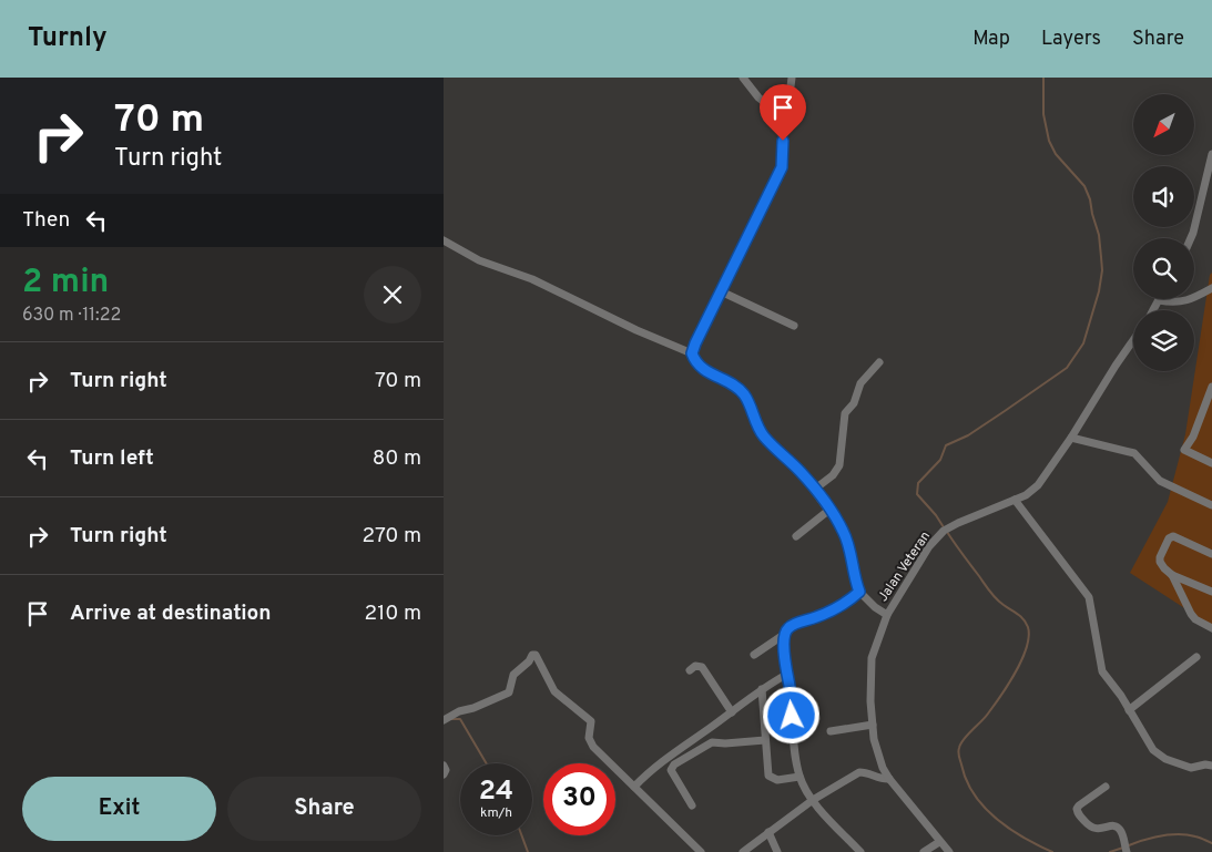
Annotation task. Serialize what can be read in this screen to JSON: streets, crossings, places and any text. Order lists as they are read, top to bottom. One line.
{"streets":{"street":["Jalan Veteran"]},"north":"bottom left","page":{"header":"Turnly","nav":["Map","Layers","Share"],"turn":["70 m","Turn right"],"then":"Then","heading":["2 min","630 m · 11:22"],"list":[{"name":"Turn right","value":"70 m"},{"name":"Turn left","value":"80 m"},{"name":"Turn right","value":"270 m"},{"name":"Arrive at destination","value":"210 m"}],"speed":"24 km/h","limit":"30","buttons":["Exit","Share"]}}
